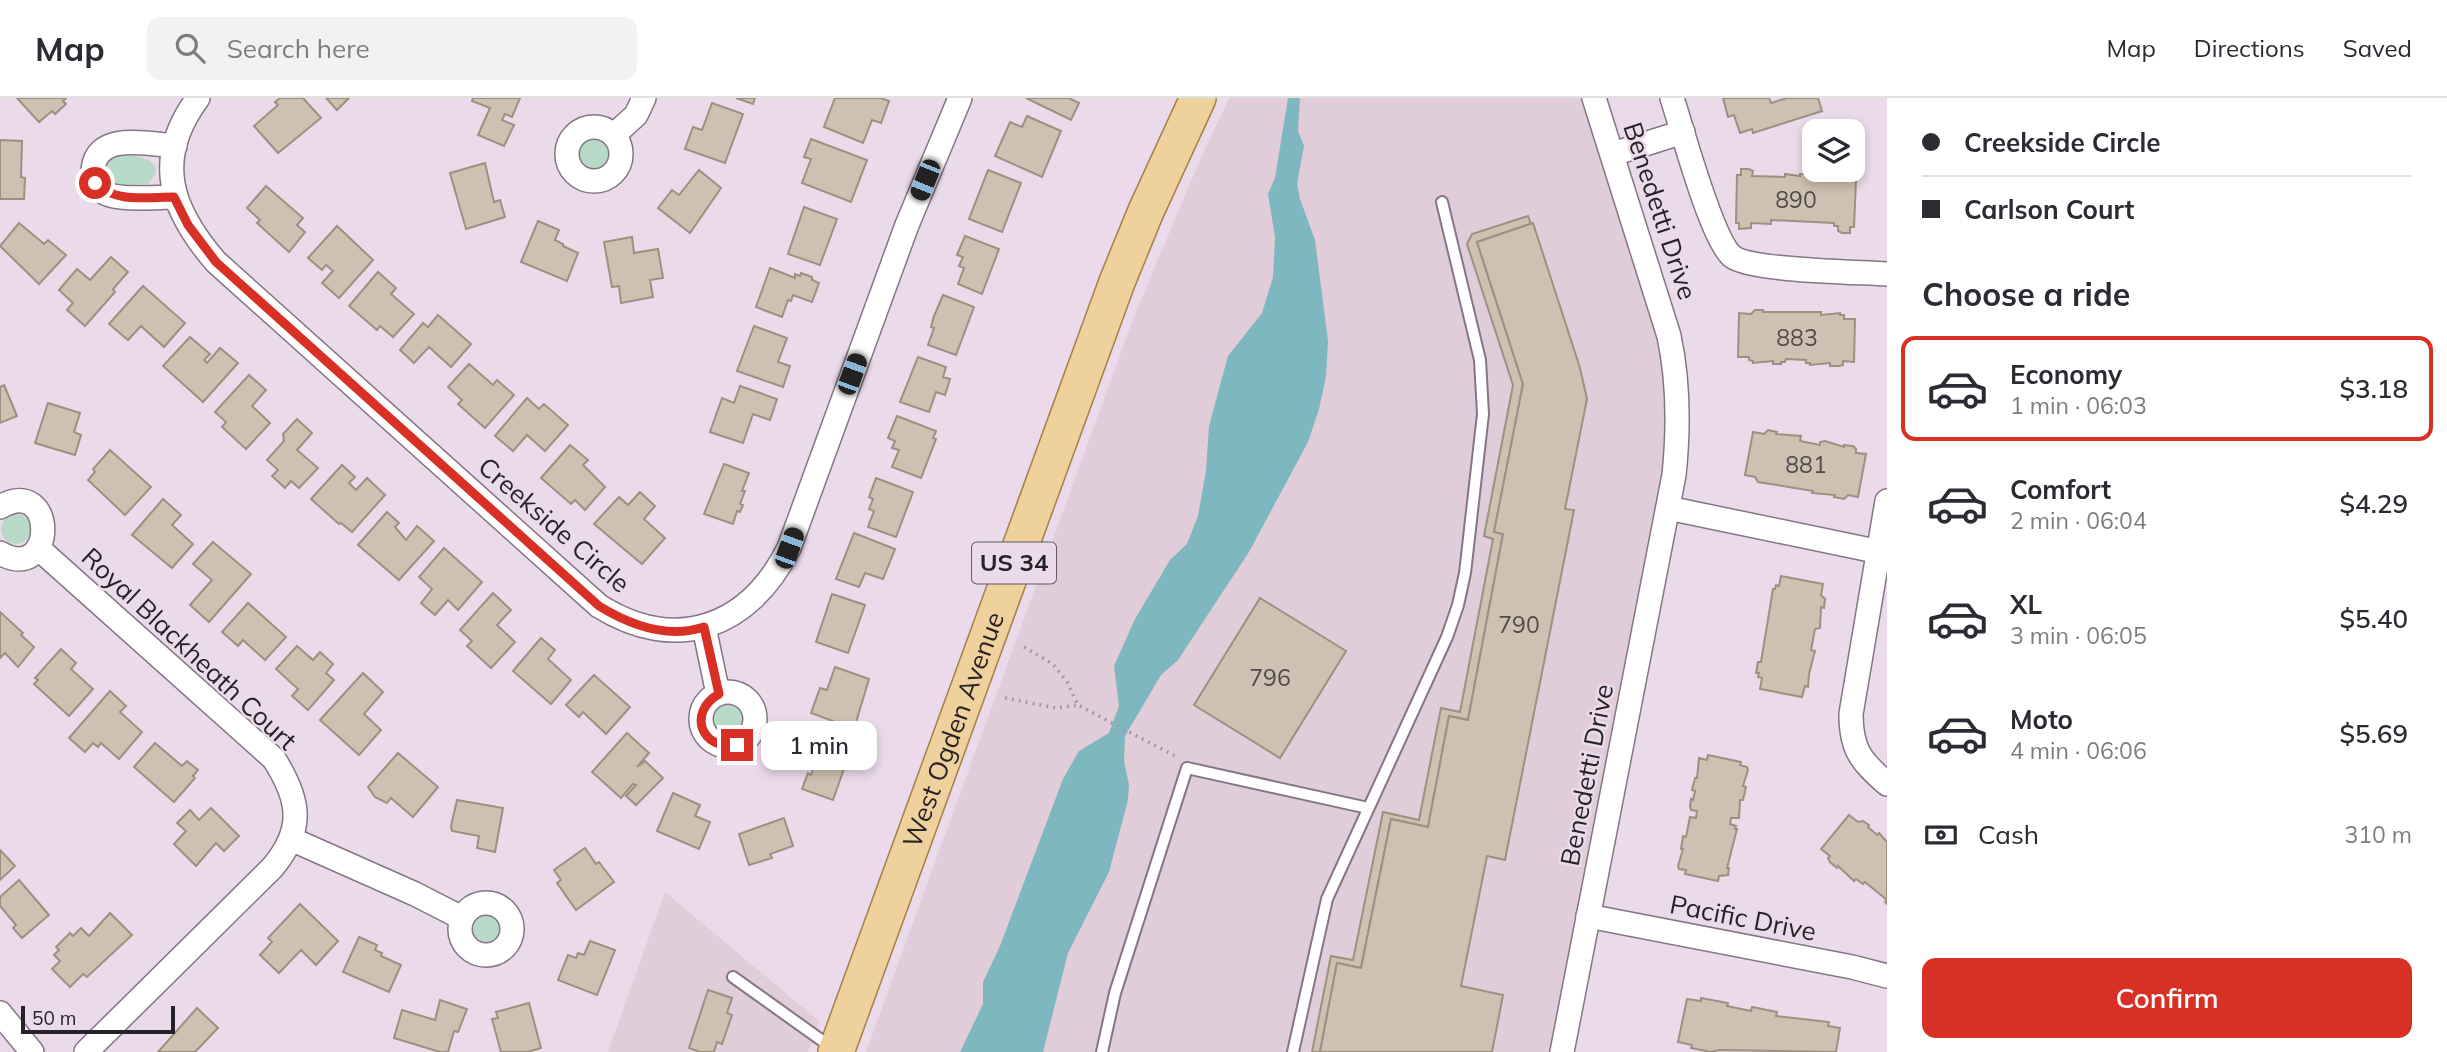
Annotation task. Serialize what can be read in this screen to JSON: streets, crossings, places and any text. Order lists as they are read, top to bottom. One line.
{"streets":{"main road":["US 34","West Ogden Avenue"],"street":["Benedetti Drive","Creekside Circle","Royal Blackheath Court","Pacific Drive"]},"crossings":[["Benedetti Drive","Pacific Drive"]],"house_numbers":["890","883","881","790","796"],"scale_bar":"50 m","page":{"header":"Map","search":"Search here","nav":["Map","Directions","Saved"],"banner":["Creekside Circle","Carlson Court"],"heading":"Choose a ride","list":[{"name":"Economy","note":"1 min · 06:03","value":"$3.18"},{"name":"Comfort","note":"2 min · 06:04","value":"$4.29"},{"name":"XL","note":"3 min · 06:05","value":"$5.40"},{"name":"Moto","note":"4 min · 06:06","value":"$5.69"}],"bubble":"1 min","pay":["Cash","310 m"],"buttons":"Confirm","scale":"50 m"}}
